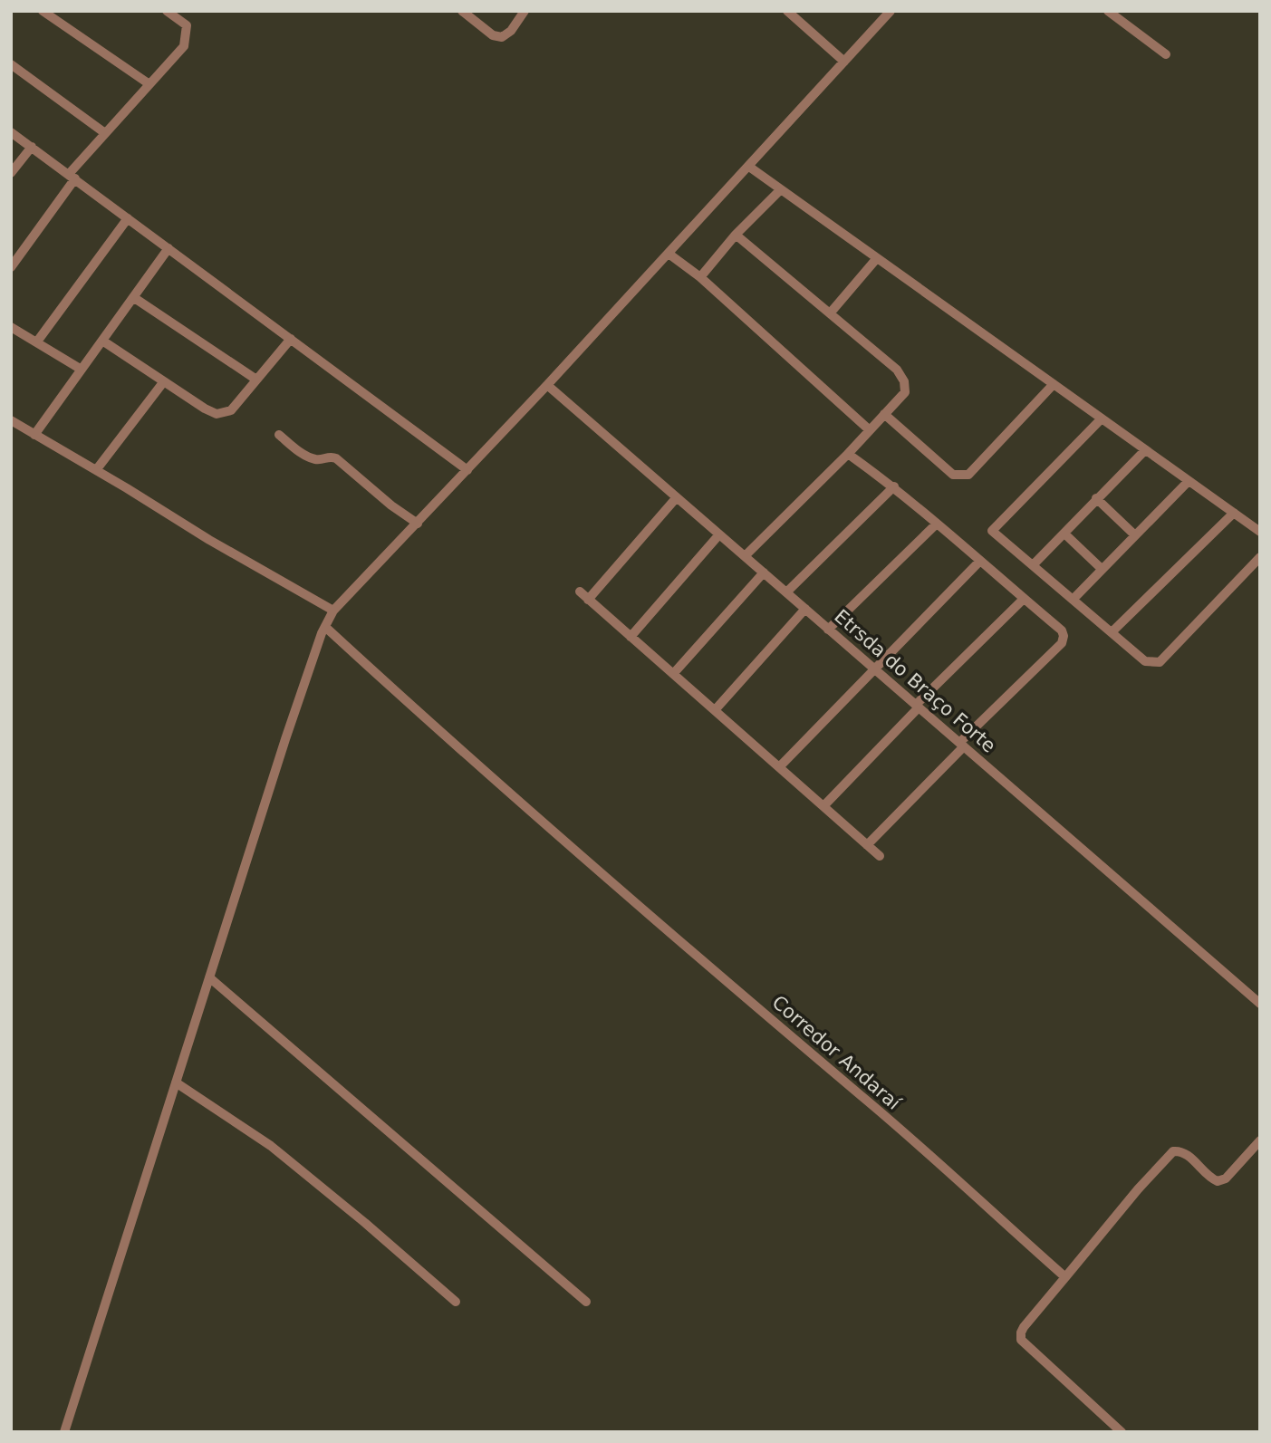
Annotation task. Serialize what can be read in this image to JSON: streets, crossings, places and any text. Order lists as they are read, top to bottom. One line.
{"streets":{"street":["Etrsda do Braço Forte","Corredor Andaraí"]}}
